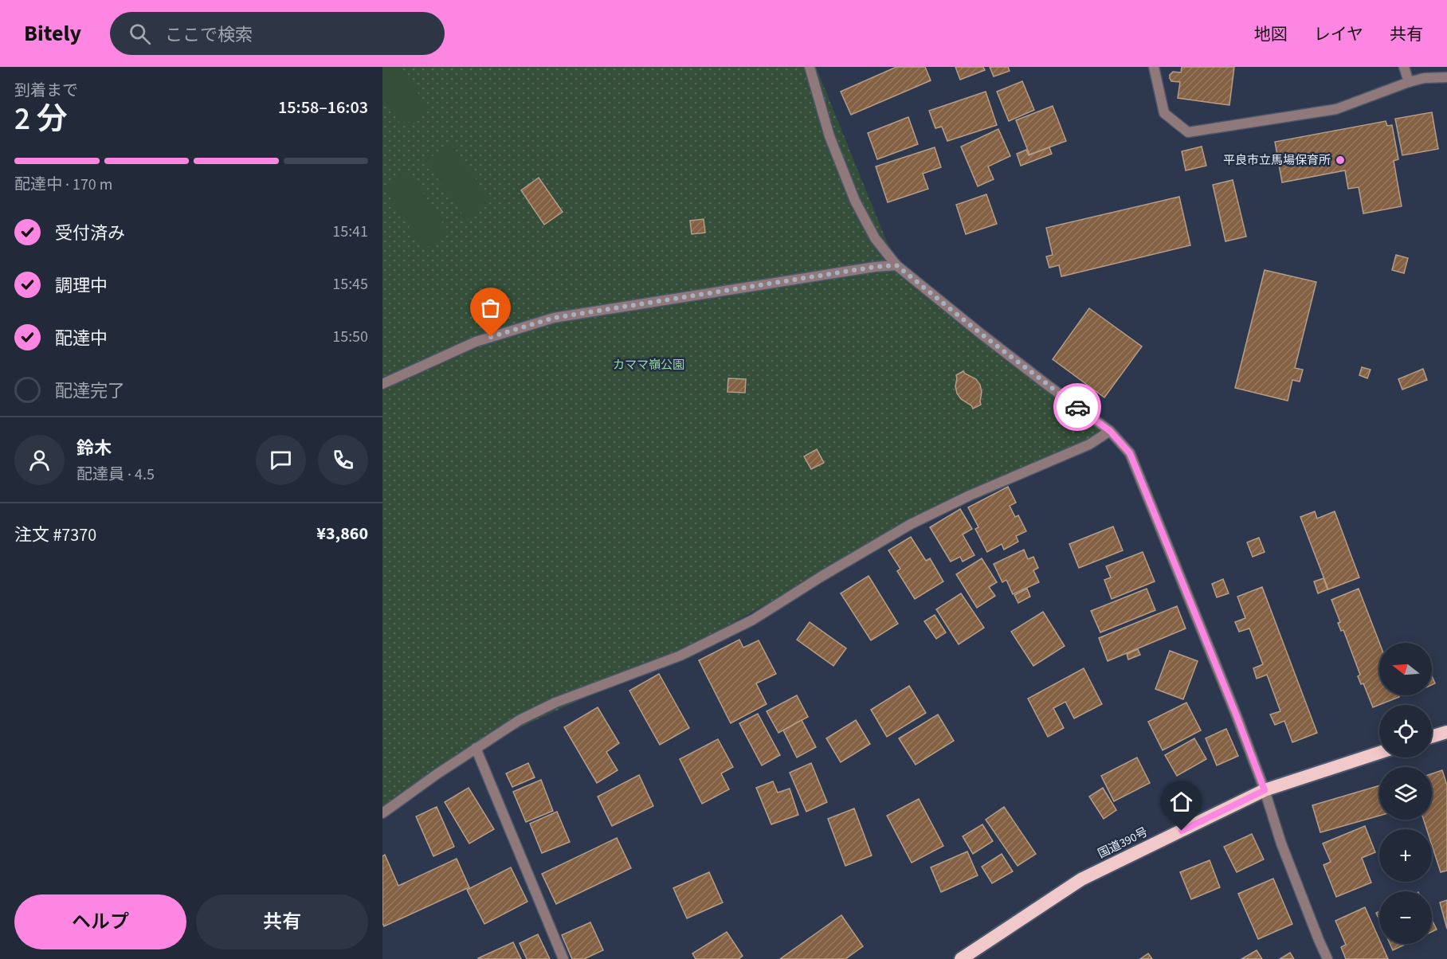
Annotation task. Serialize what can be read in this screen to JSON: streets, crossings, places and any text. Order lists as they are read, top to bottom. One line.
{"streets":{"highway":["国道390号"]},"parks":["カママ嶺公園"],"places":["平良市立馬場保育所"],"north":"left","page":{"header":"Bitely","search":"ここで検索","nav":["地図","レイヤ","共有"],"heading":["2 分","到着まで","15:58–16:03"],"panel":["鈴木","配達員 · 4.5","注文 #7370","¥3,860"],"bar":"配達中 · 170 m","list":[["受付済み","15:41"],["調理中","15:45"],["配達中","15:50"],"配達完了"],"map_buttons":["+","−"],"buttons":["ヘルプ","共有"]}}
